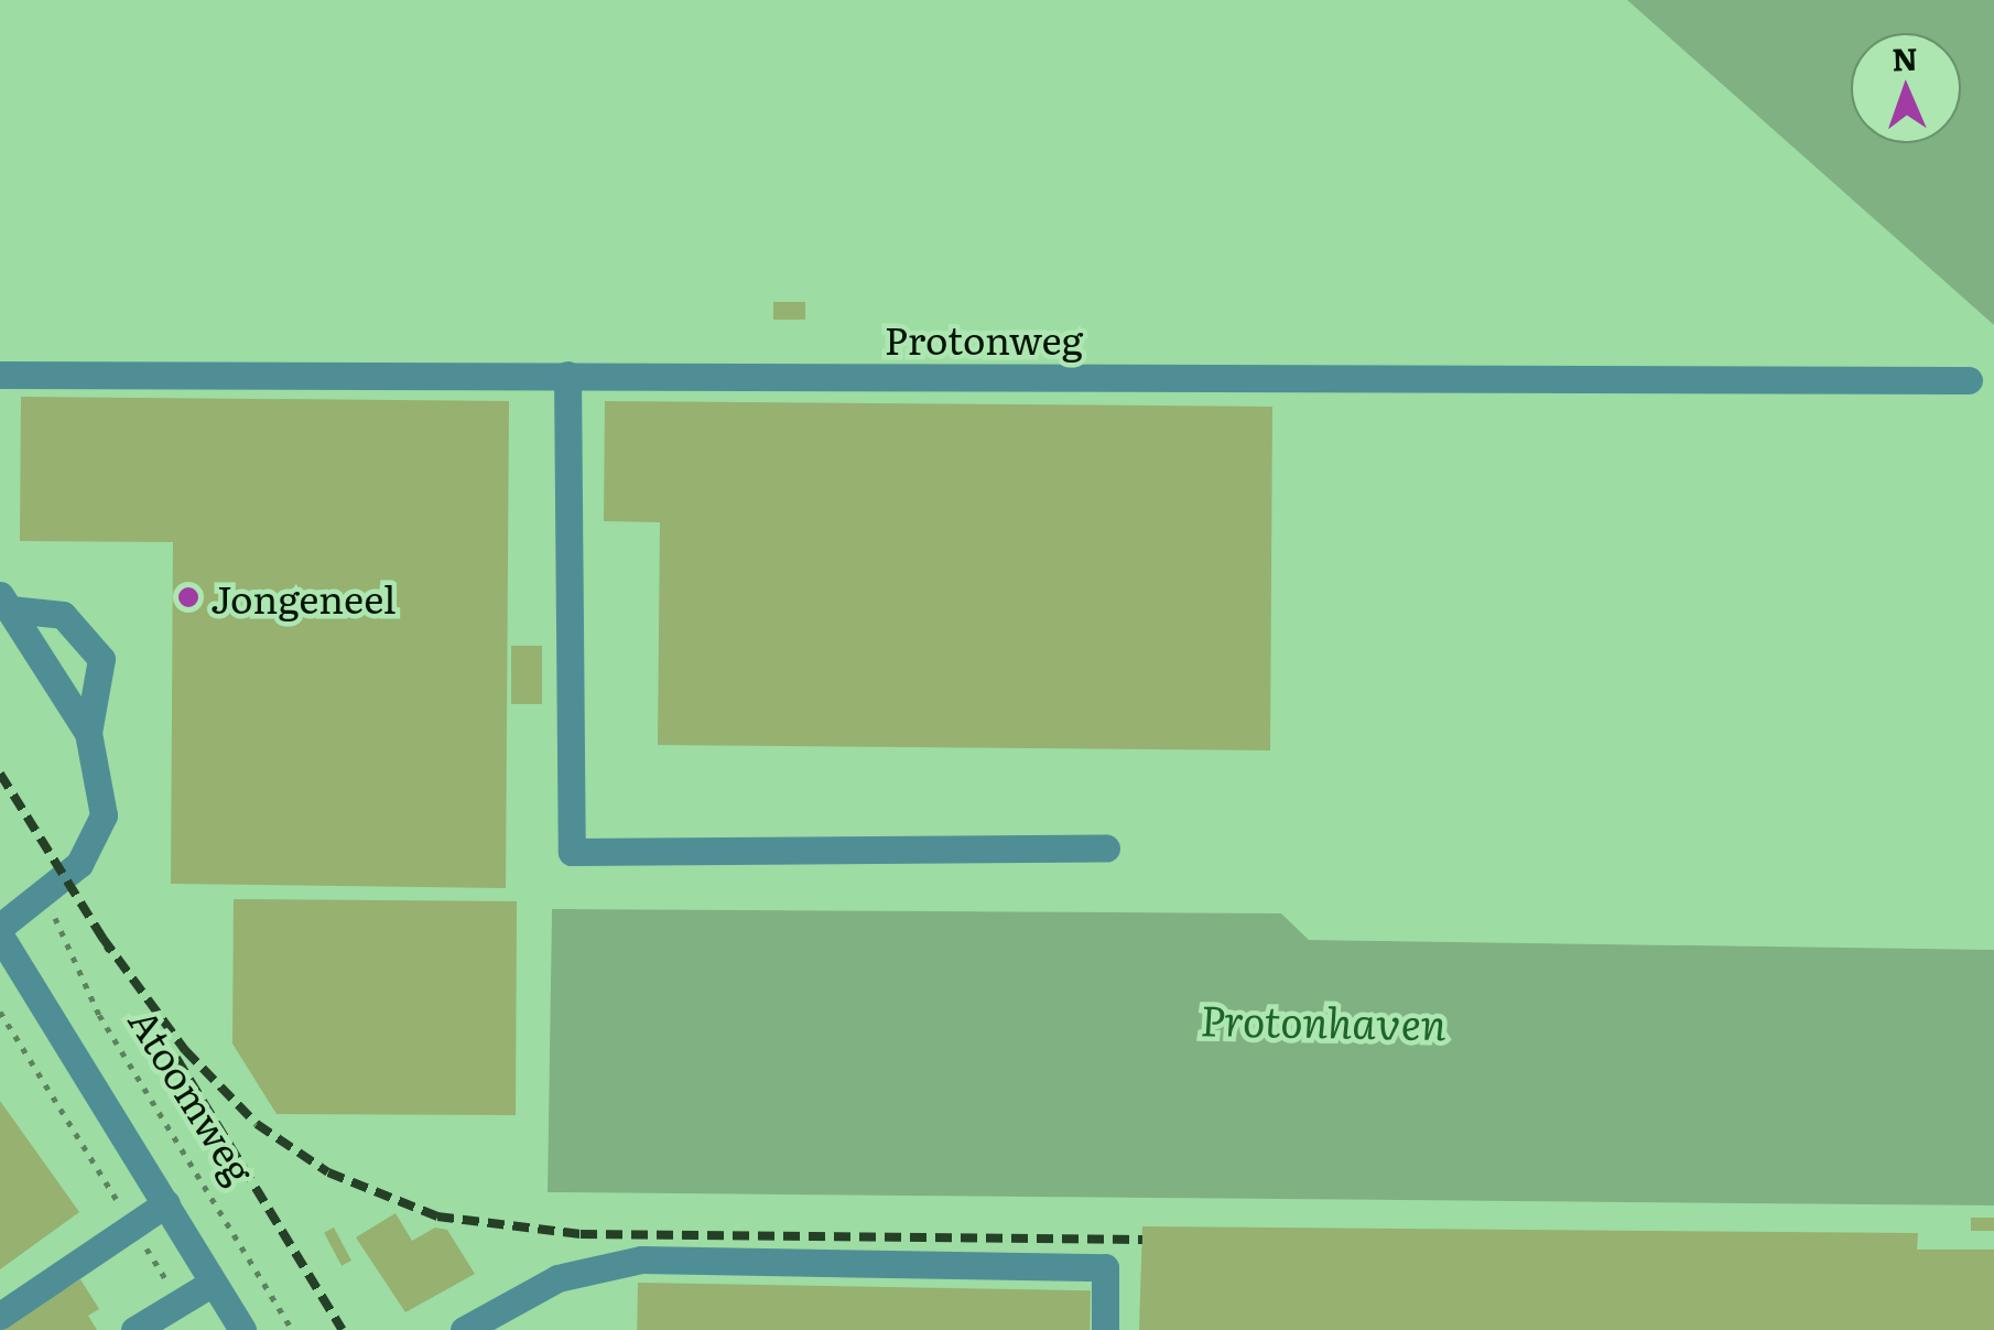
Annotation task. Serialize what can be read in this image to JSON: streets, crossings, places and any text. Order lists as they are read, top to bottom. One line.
{"streets":{"street":["Protonweg","Atoomweg"]},"water":["Protonhaven"],"places":["Jongeneel"],"north":"top"}
